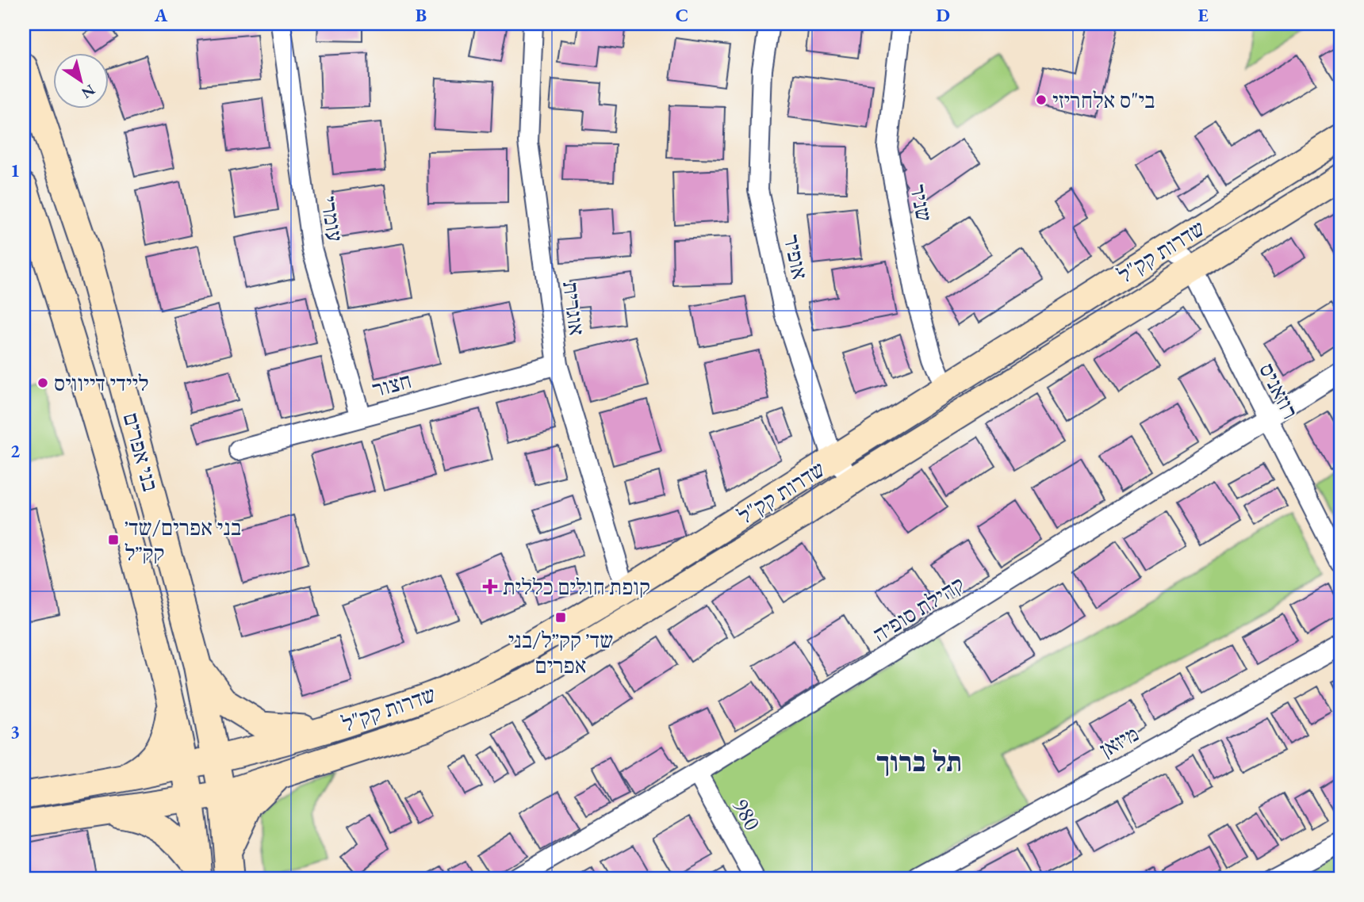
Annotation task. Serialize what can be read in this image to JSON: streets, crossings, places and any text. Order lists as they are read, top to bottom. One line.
{"streets":{"main road":["שדרות קק\"ל","בני אפרים"],"street":["שניר","עומרי","אופיר","אוגרית","חצור","רוזאניס","קהילת סופיה","מיזאן","980"]},"crossings":[["שניר","שדרות קק\"ל"],["עומרי","חצור"],["שדרות קק\"ל","אופיר"],["שדרות קק\"ל","אוגרית"],["שדרות קק\"ל","רוזאניס"],["שדרות קק\"ל","בני אפרים"],["אוגרית","חצור"],["רוזאניס","קהילת סופיה"],["קהילת סופיה","980"]],"districts":["תל ברוך"],"places":{"other":["בי\"ס אלחריזי","ליידי דייוויס"],"transit":["בני אפרים/שד׳ קק״ל","שד׳ קק״ל/בני אפרים"],"health":["קופת חולים כללית"]},"north":"bottom right","grid":{"columns":["A","B","C","D","E"],"rows":["1","2","3"]}}
